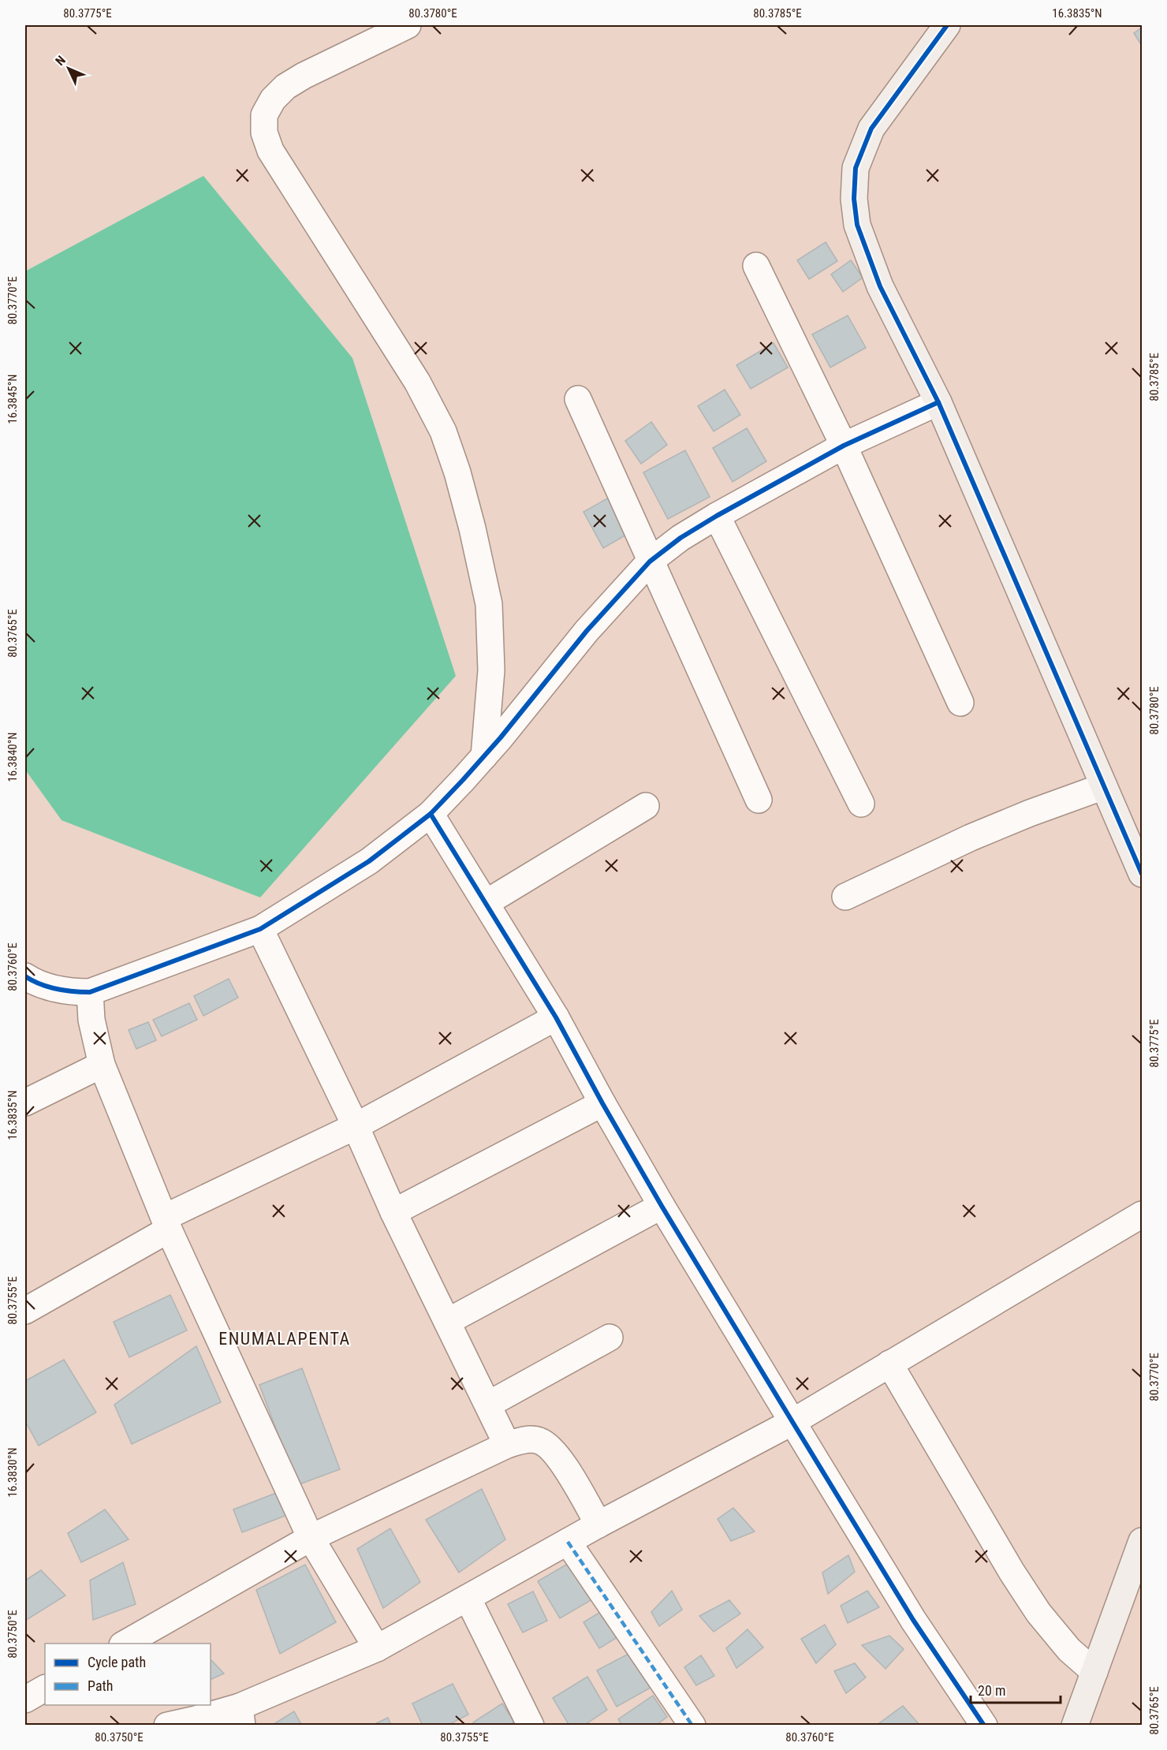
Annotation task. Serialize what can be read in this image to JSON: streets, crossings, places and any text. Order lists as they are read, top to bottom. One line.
{"districts":["ENUMALAPENTA"],"legend":["Cycle path","Path"],"scale_bar":"20 m","north":"top left","coordinates":["80.3775°E","80.3780°E","80.3785°E","16.3835°N","80.3770°E","16.3845°N","80.3765°E","16.3840°N","80.3760°E","80.3755°E","16.3830°N","80.3750°E"]}
